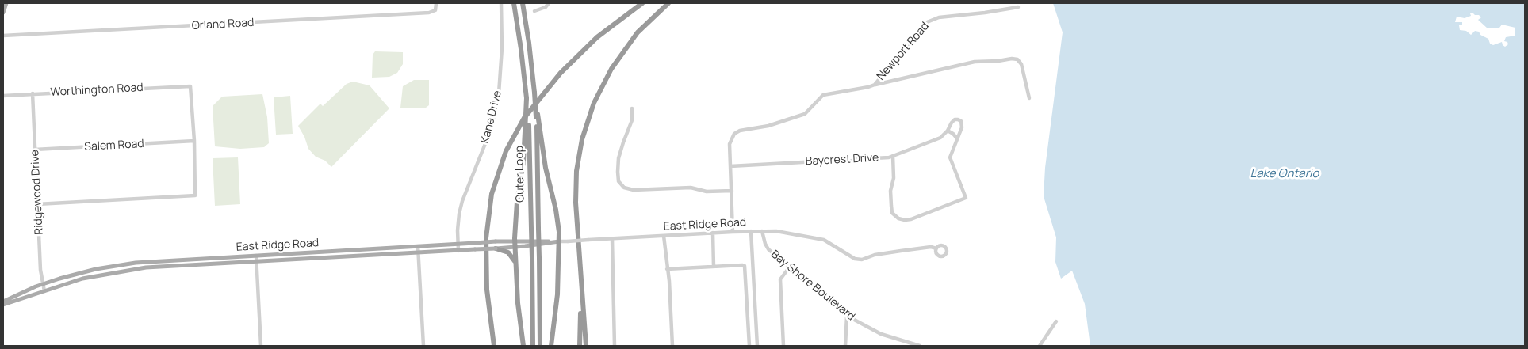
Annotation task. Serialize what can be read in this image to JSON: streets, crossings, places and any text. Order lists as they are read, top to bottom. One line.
{"streets":{"highway":["Outer Loop"],"main road":["East Ridge Road"],"street":["Orland Road","Newport Road","Worthington Road","Kane Drive","Salem Road","Baycrest Drive","Ridgewood Drive","Bay Shore Boulevard"]},"crossings":[["Newport Road","Baycrest Drive"],["Newport Road","East Ridge Road"],["Worthington Road","Salem Road"],["Worthington Road","Ridgewood Drive"],["Kane Drive","East Ridge Road"],["Salem Road","Ridgewood Drive"],["Ridgewood Drive","East Ridge Road"],["East Ridge Road","Bay Shore Boulevard"]],"water":["Lake Ontario"]}
